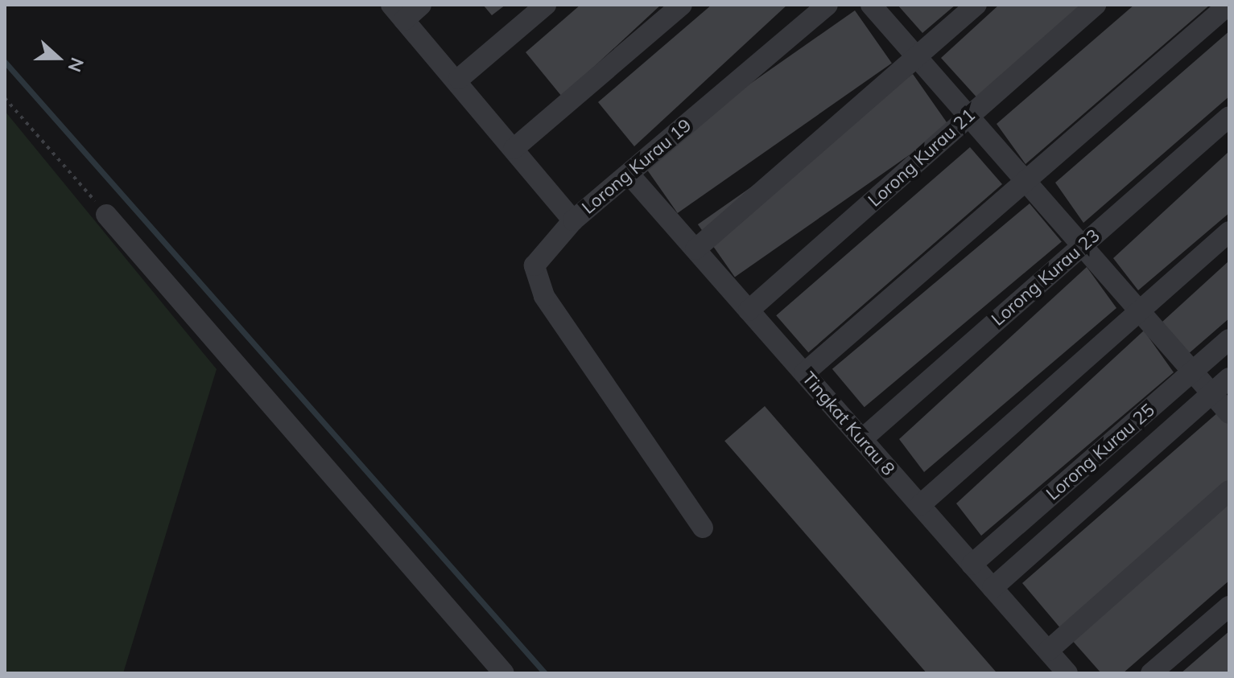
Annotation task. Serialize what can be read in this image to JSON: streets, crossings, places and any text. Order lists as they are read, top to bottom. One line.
{"streets":{"street":["Lorong Kurau 21","Lorong Kurau 19","Lorong Kurau 23","Tingkat Kurau 8","Lorong Kurau 25"]},"crossings":[["Lorong Kurau 21","Tingkat Kurau 8"],["Lorong Kurau 19","Tingkat Kurau 8"],["Lorong Kurau 23","Tingkat Kurau 8"],["Tingkat Kurau 8","Lorong Kurau 25"]],"north":"right"}
